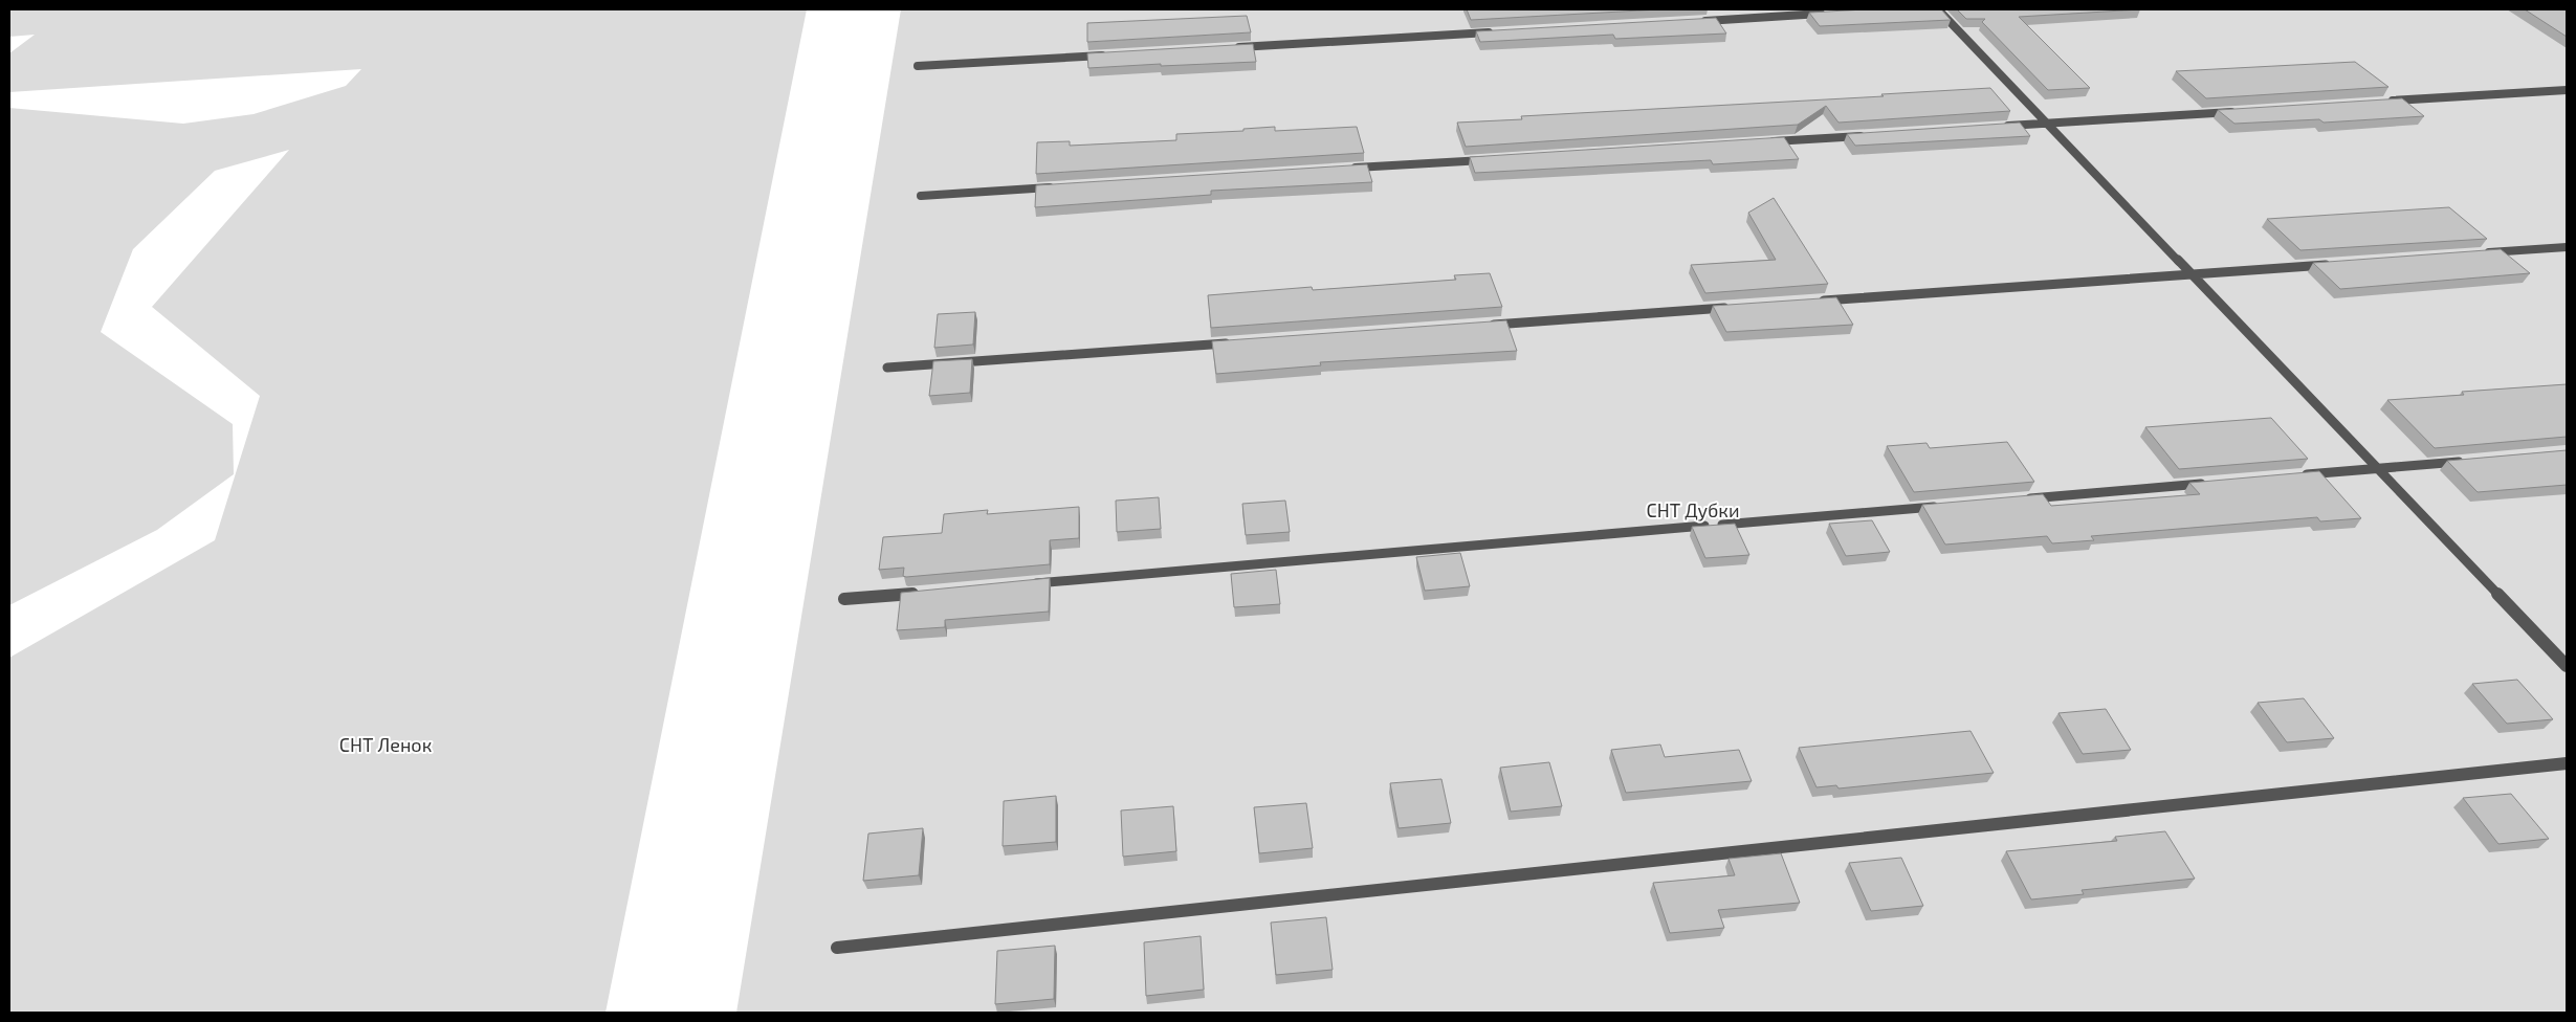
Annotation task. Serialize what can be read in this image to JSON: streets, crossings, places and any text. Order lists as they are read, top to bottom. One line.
{"parks":["СНТ Дубки","СНТ Ленок"]}
